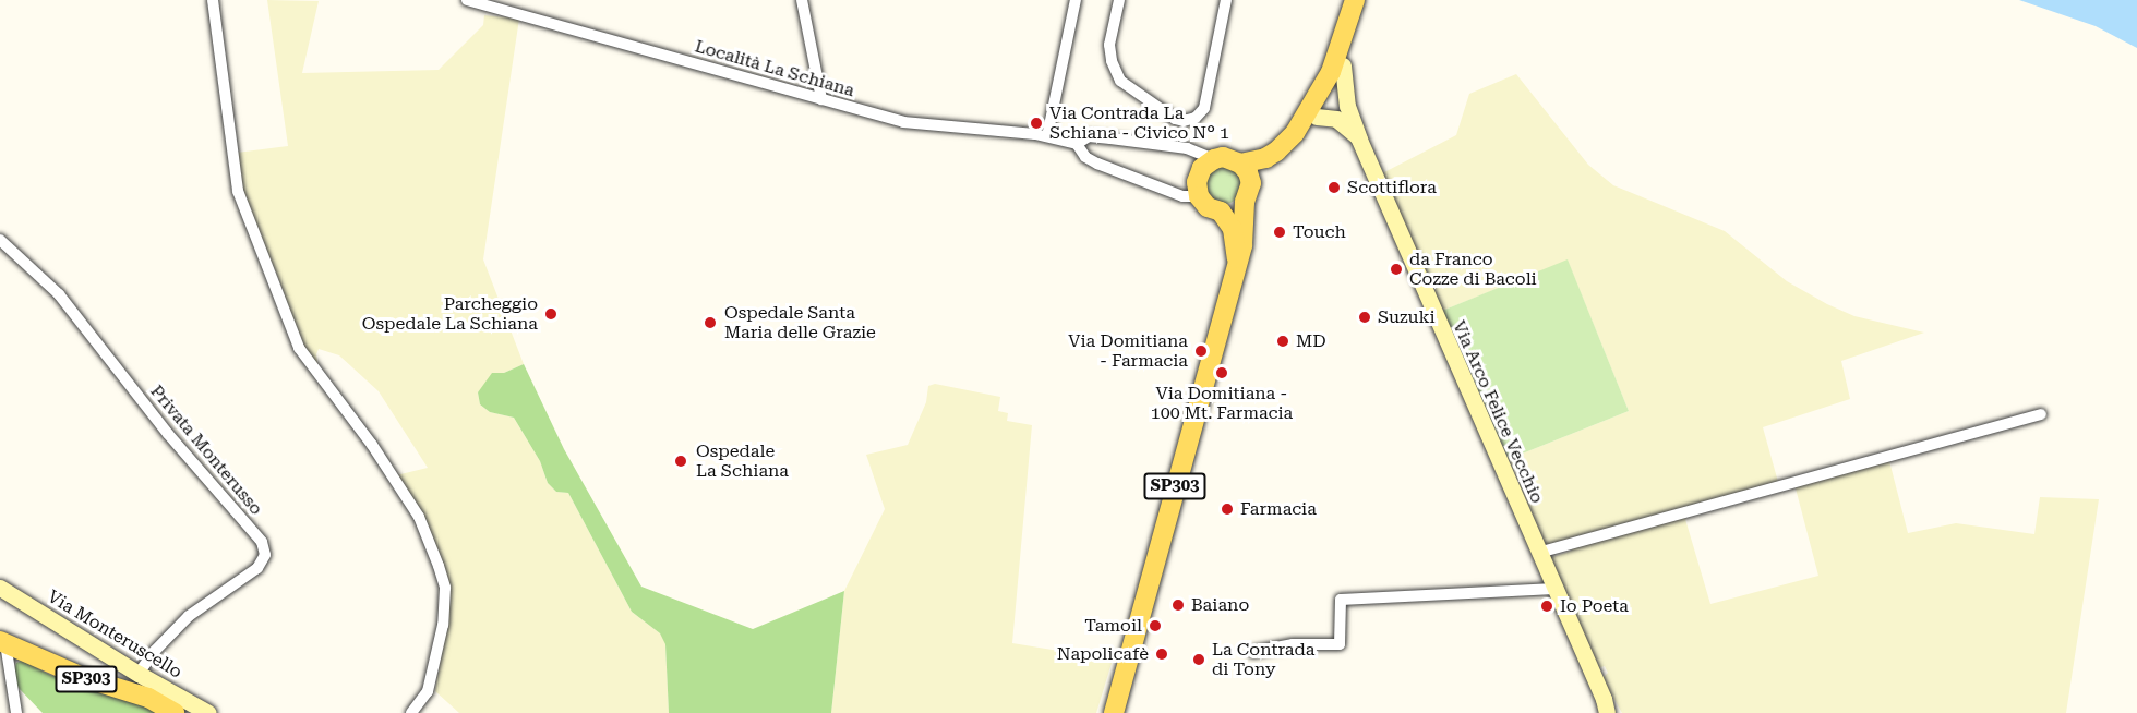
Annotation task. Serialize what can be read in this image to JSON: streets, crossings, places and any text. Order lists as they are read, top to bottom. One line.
{"streets":{"main road":["SP303"],"street":["Località La Schiana","Via Arco Felice Vecchio","Privata Monterusso","Via Monteruscello"]},"crossings":[["Privata Monterusso","Via Monteruscello"]],"places":["Via Contrada La Schiana - Civico N° 1","Scottiflora","Touch","da Franco Cozze di Bacoli","Parcheggio Ospedale La Schiana","Suzuki","Ospedale Santa Maria delle Grazie","MD","Via Domitiana - Farmacia","Via Domitiana - 100 Mt. Farmacia","Ospedale La Schiana","Farmacia","Baiano","Io Poeta","Tamoil","Napolicafè","La Contrada di Tony"]}
